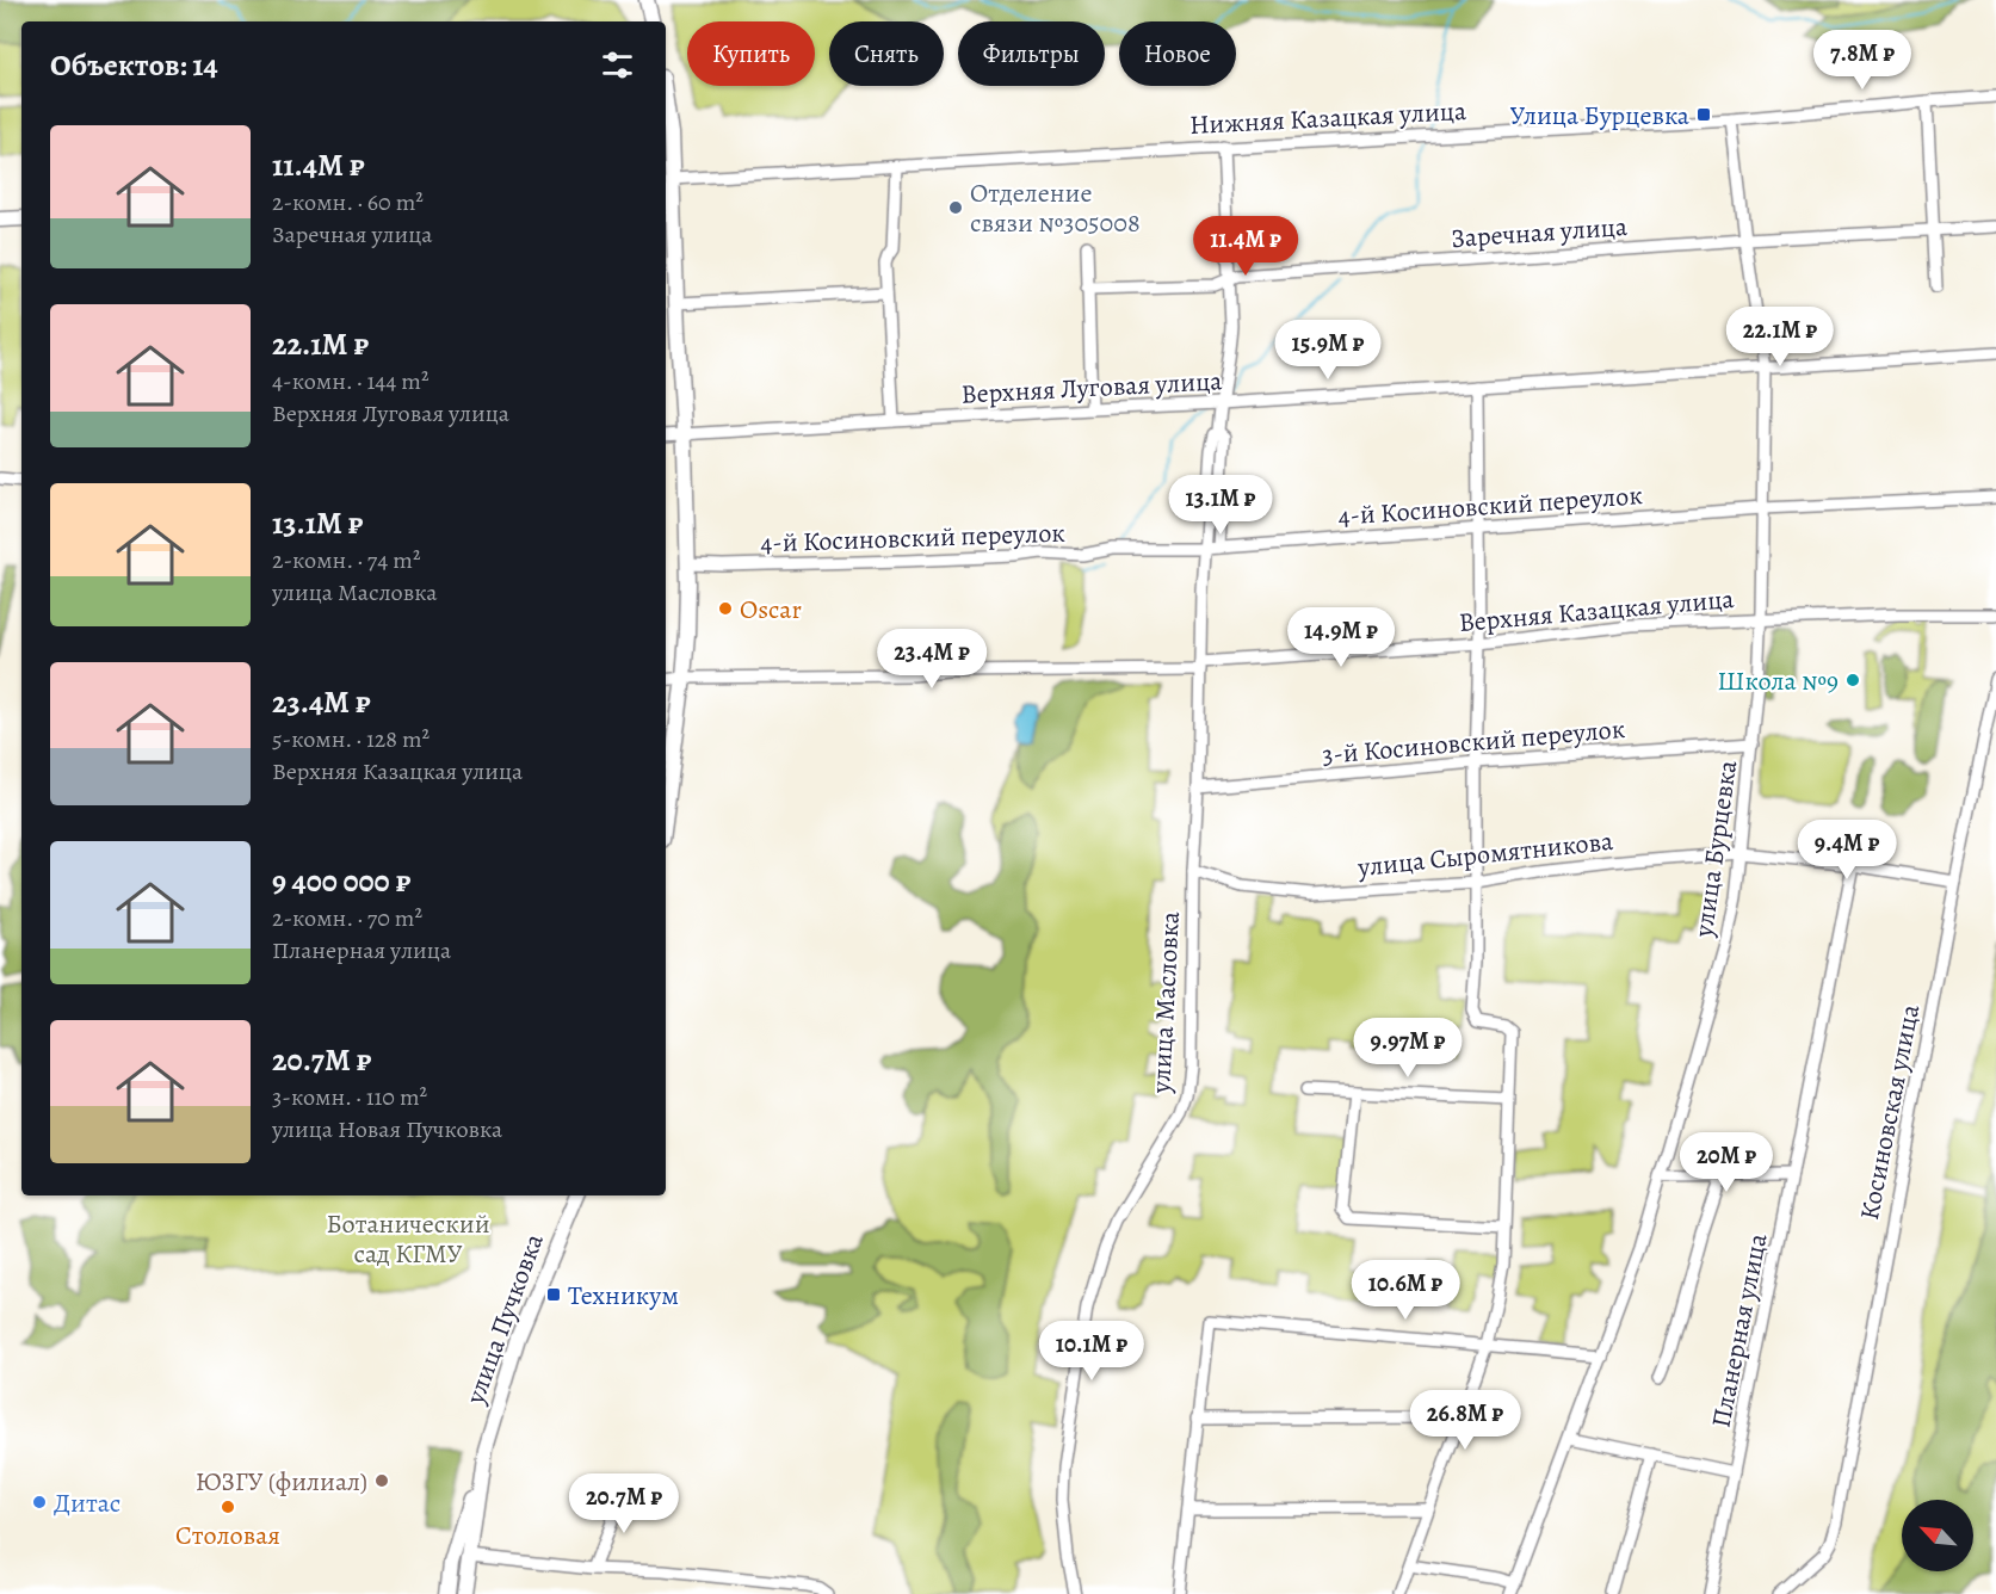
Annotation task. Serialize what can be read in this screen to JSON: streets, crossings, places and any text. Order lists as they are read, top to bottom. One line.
{"streets":{"main road":["улица Пучковка"],"street":["Нижняя Казацкая улица","Заречная улица","Верхняя Луговая улица","4-й Косиновский переулок","Верхняя Казацкая улица","3-й Косиновский переулок","улица Бурцевка","улица Сыромятникова","улица Масловка","Косиновская улица","Планерная улица"]},"crossings":[["Нижняя Казацкая улица","улица Бурцевка"],["Нижняя Казацкая улица","улица Масловка"],["Заречная улица","улица Бурцевка"],["Заречная улица","улица Масловка"],["Верхняя Луговая улица","улица Бурцевка"],["Верхняя Луговая улица","улица Масловка"],["4-й Косиновский переулок","улица Бурцевка"],["4-й Косиновский переулок","улица Масловка"],["Верхняя Казацкая улица","улица Бурцевка"],["Верхняя Казацкая улица","улица Масловка"],["3-й Косиновский переулок","улица Бурцевка"],["3-й Косиновский переулок","улица Масловка"],["улица Бурцевка","улица Сыромятникова"],["улица Сыромятникова","улица Масловка"],["улица Сыромятникова","Косиновская улица"],["улица Сыромятникова","Планерная улица"]],"parks":["Ботанический сад КГМУ"],"places":{"transit":["Улица Бурцевка","Техникум"],"other":["Отделение связи №305008","Oscar","Школа №9","ЮЗГУ (филиал)","Дитас","Столовая"]},"north":"top left","page":{"chip":["Купить","Снять","Фильтры","Новое"],"heading":"Объектов: 14","price":["7.8M ₽","11.4M ₽","22.1M ₽","15.9M ₽","13.1M ₽","14.9M ₽","23.4M ₽","9.4M ₽","9.97M ₽","20M ₽","10.6M ₽","10.1M ₽","26.8M ₽","20.7M ₽"],"list":[{"name":"11.4M ₽","note":"2-комн. · 60 m² · Заречная улица"},{"name":"22.1M ₽","note":"4-комн. · 144 m² · Верхняя Луговая улица"},{"name":"13.1M ₽","note":"2-комн. · 74 m² · улица Масловка"},{"name":"23.4M ₽","note":"5-комн. · 128 m² · Верхняя Казацкая улица"},{"name":"9 400 000 ₽","note":"2-комн. · 70 m² · Планерная улица"},{"name":"20.7M ₽","note":"3-комн. · 110 m² · улица Новая Пучковка"}]}}
